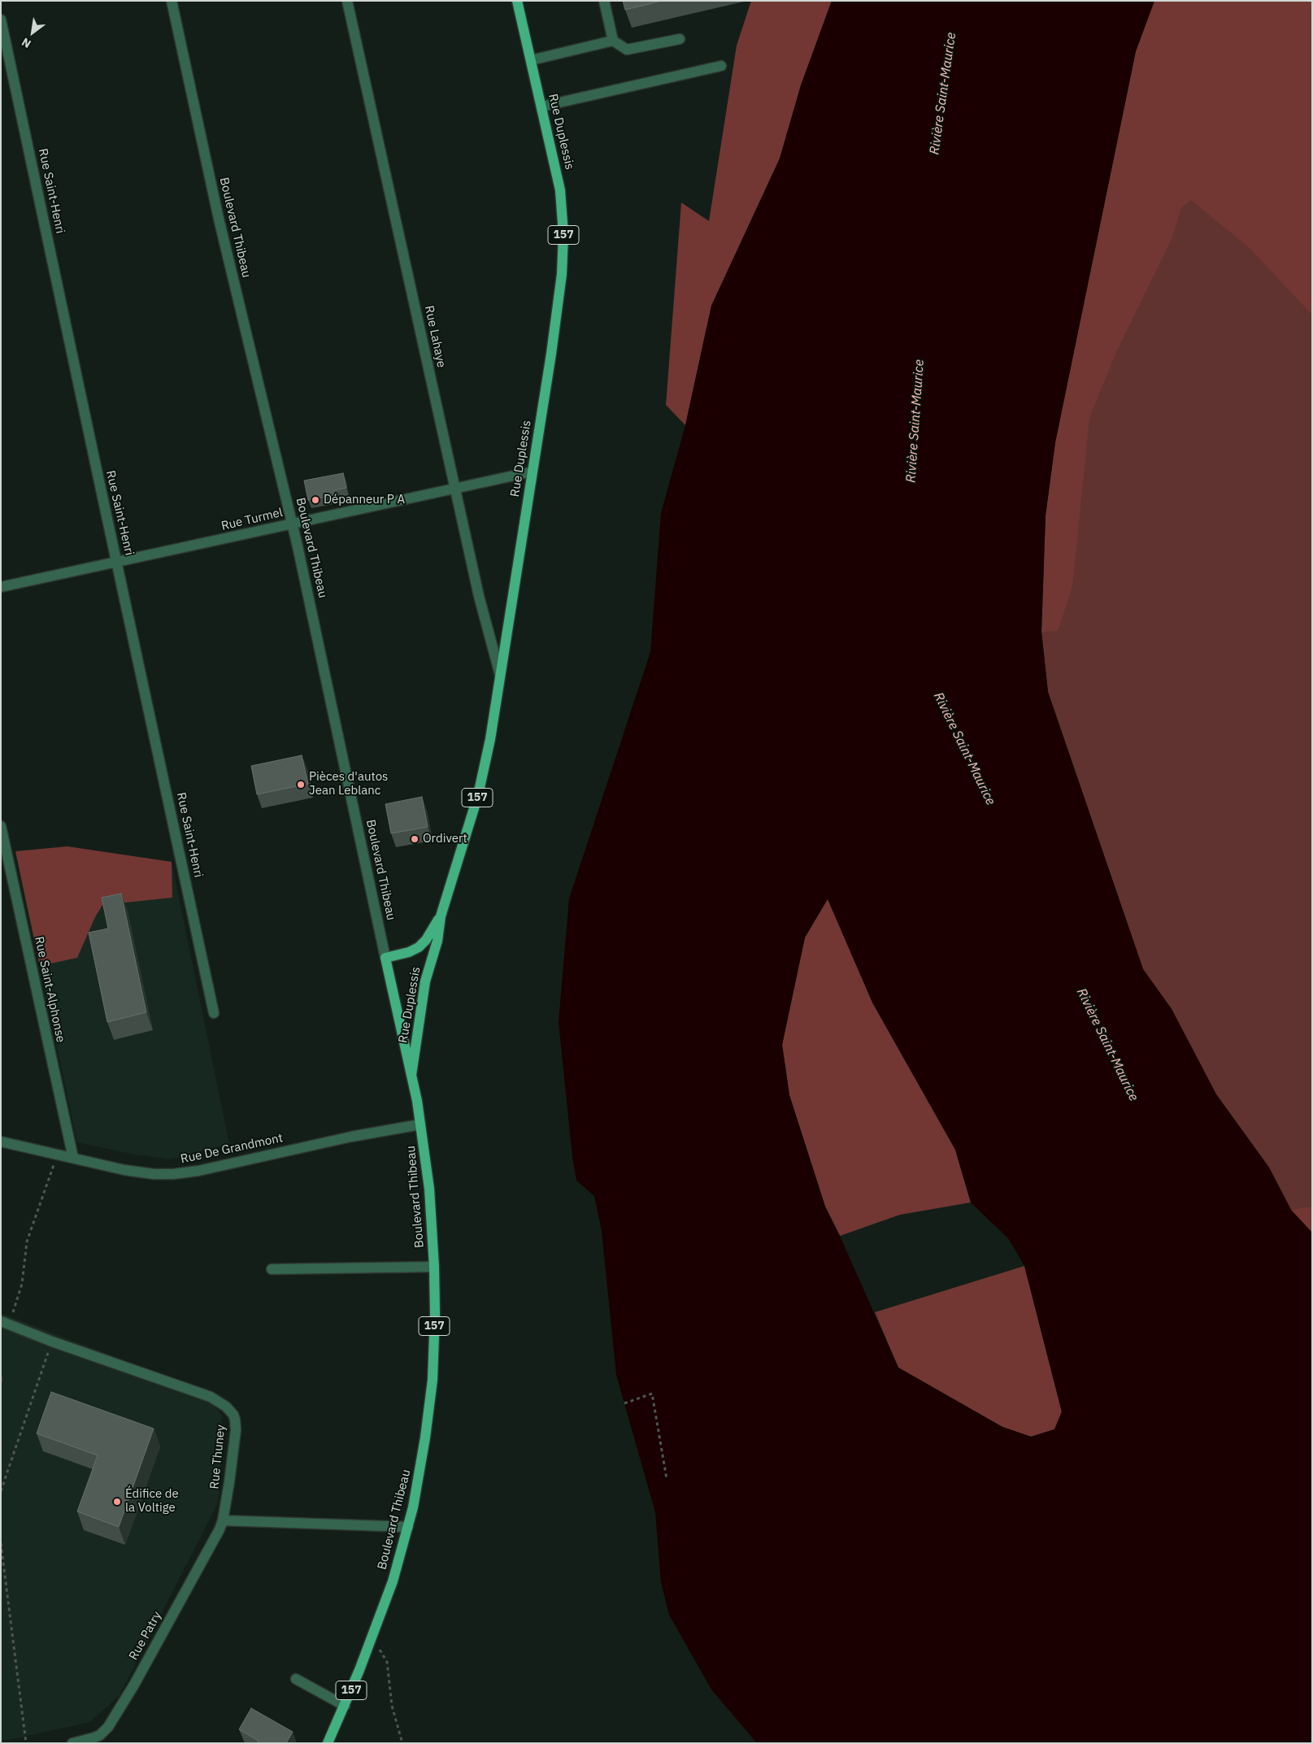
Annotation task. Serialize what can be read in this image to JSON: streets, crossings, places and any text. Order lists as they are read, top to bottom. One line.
{"streets":{"main road":["Rue Duplessis","Boulevard Thibeau","157"],"street":["Rue Saint-Henri","Rue Lahaye","Rue Turmel","Rue Saint-Alphonse","Rue De Grandmont","Rue Thuney","Rue Patry"]},"crossings":[["Rue Duplessis","Boulevard Thibeau"],["Rue Duplessis","Rue Lahaye"],["Rue Duplessis","Rue Turmel"],["Rue Saint-Henri","Rue Turmel"],["Boulevard Thibeau","Rue Turmel"],["Boulevard Thibeau","Rue De Grandmont"],["Rue Lahaye","Rue Turmel"],["Rue Saint-Alphonse","Rue De Grandmont"],["Rue Thuney","Rue Patry"]],"water":["Rivière Saint-Maurice"],"places":["Dépanneur P A","Pièces d'autos Jean Leblanc","Ordivert","Édifice de la Voltige"],"north":"bottom left"}
